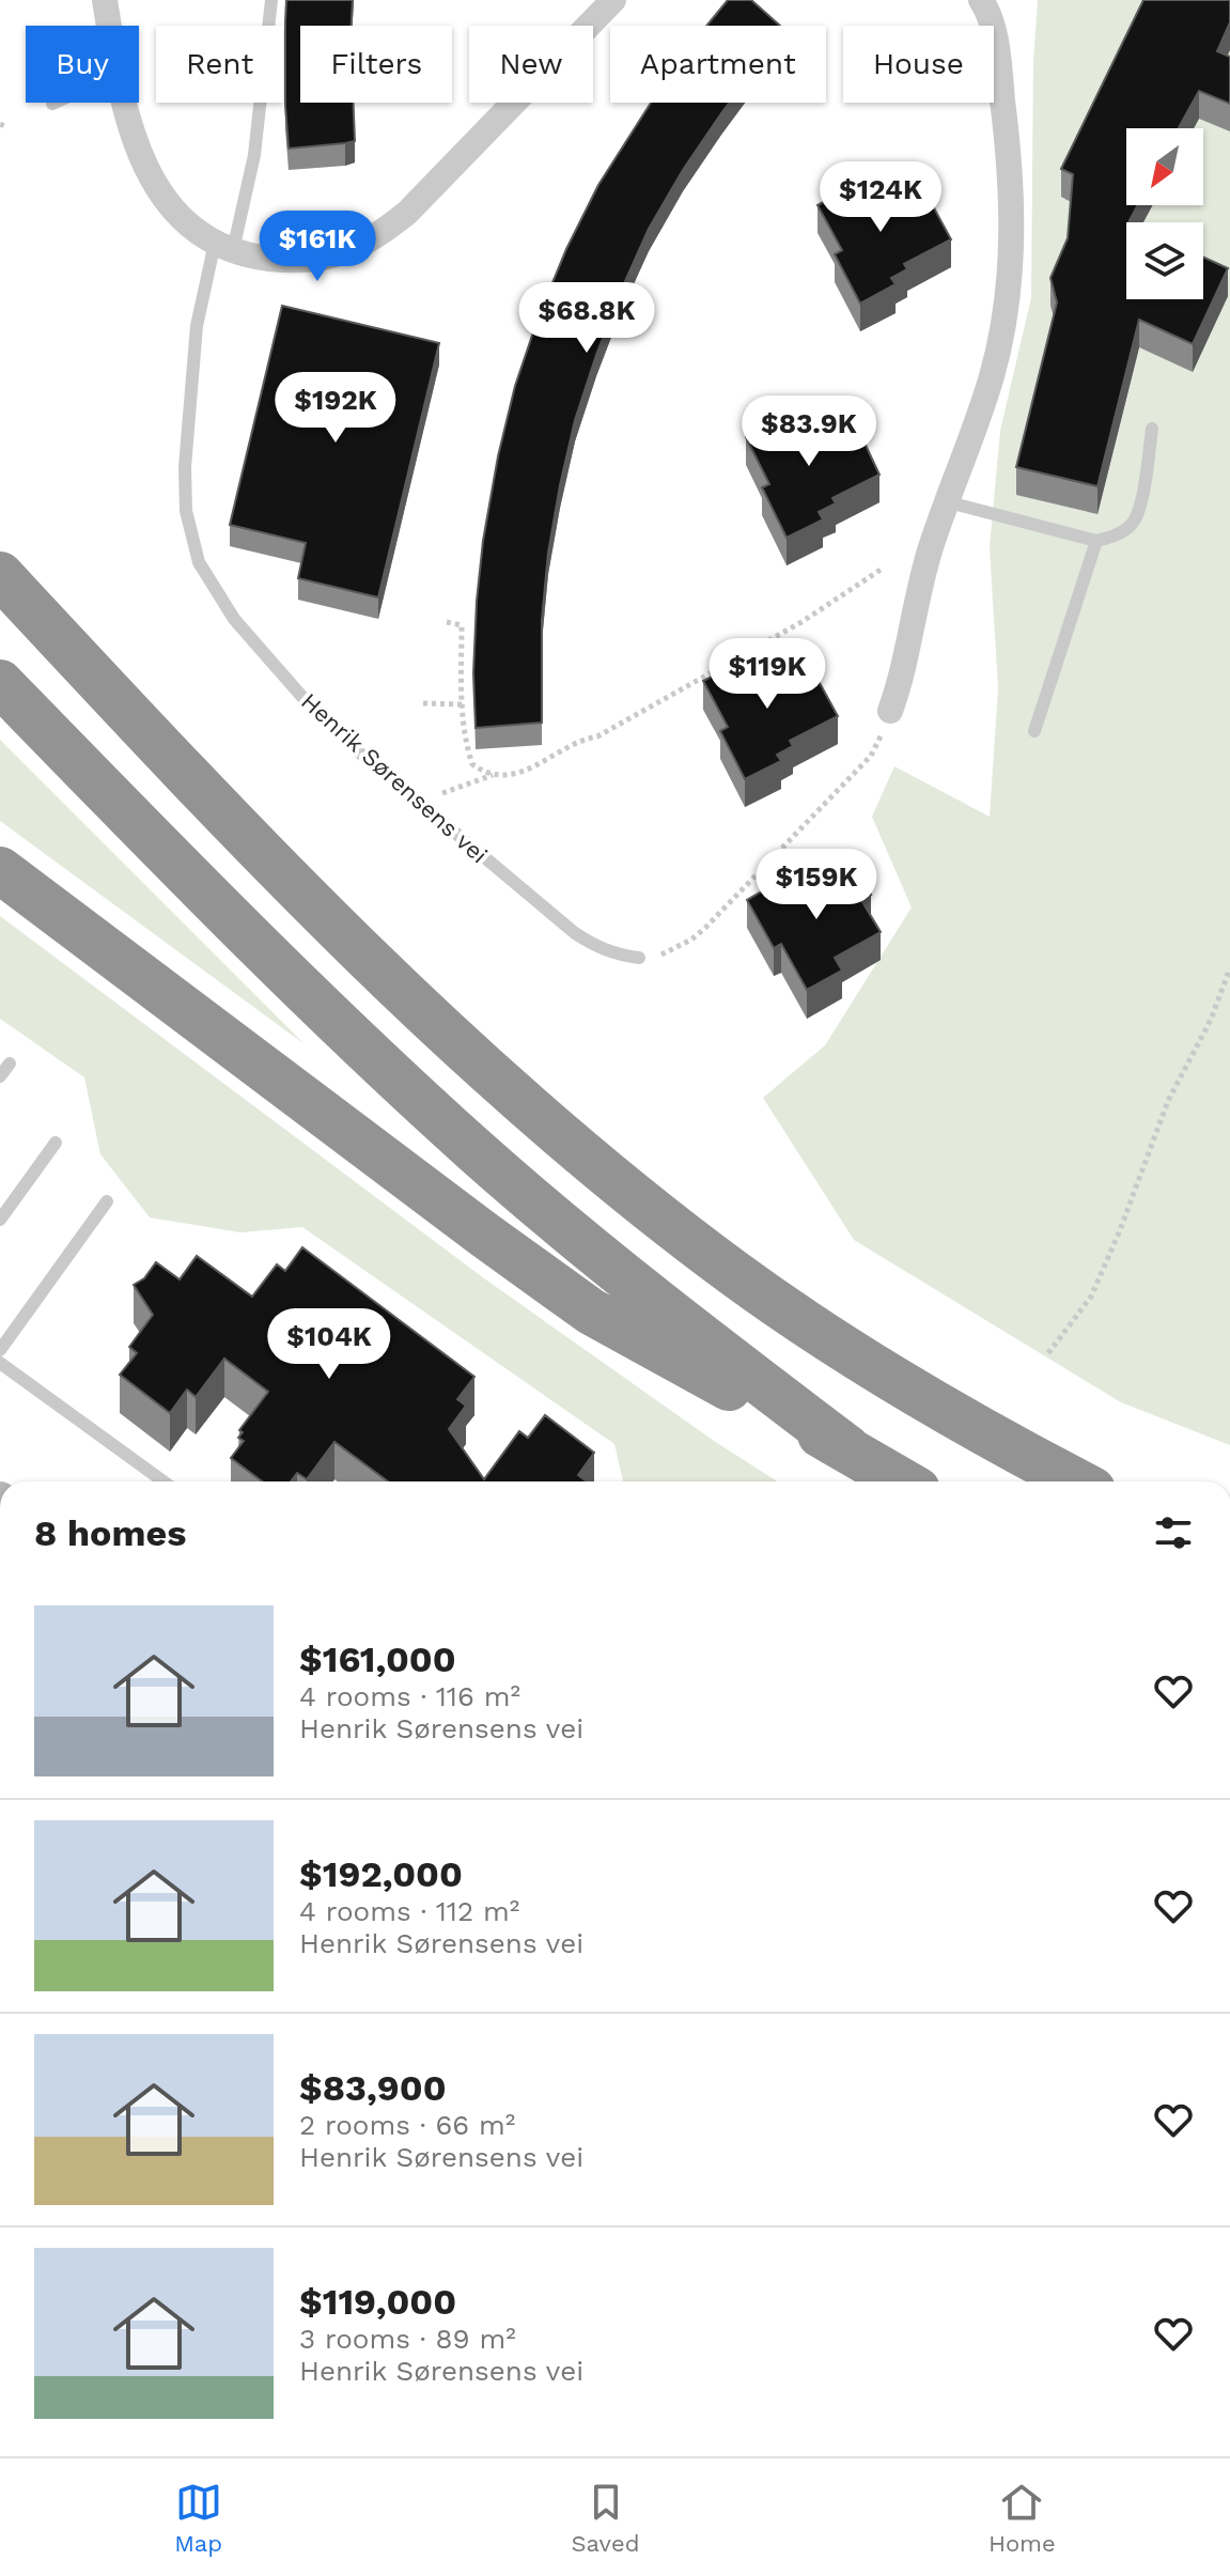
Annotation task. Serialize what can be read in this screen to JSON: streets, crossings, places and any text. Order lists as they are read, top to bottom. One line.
{"streets":{"lane":["Henrik Sørensens vei"]},"north":"bottom left","page":{"chip":["Buy","Rent","Filters","New","Apartment","House"],"price":["$124K","$161K","$68.8K","$192K","$83.9K","$119K","$159K","$104K"],"heading":"8 homes","list":[{"name":"$161,000","note":"4 rooms · 116 m² · Henrik Sørensens vei"},{"name":"$192,000","note":"4 rooms · 112 m² · Henrik Sørensens vei"},{"name":"$83,900","note":"2 rooms · 66 m² · Henrik Sørensens vei"},{"name":"$119,000","note":"3 rooms · 89 m² · Henrik Sørensens vei"}],"tabs":["Map","Saved","Home"]}}
